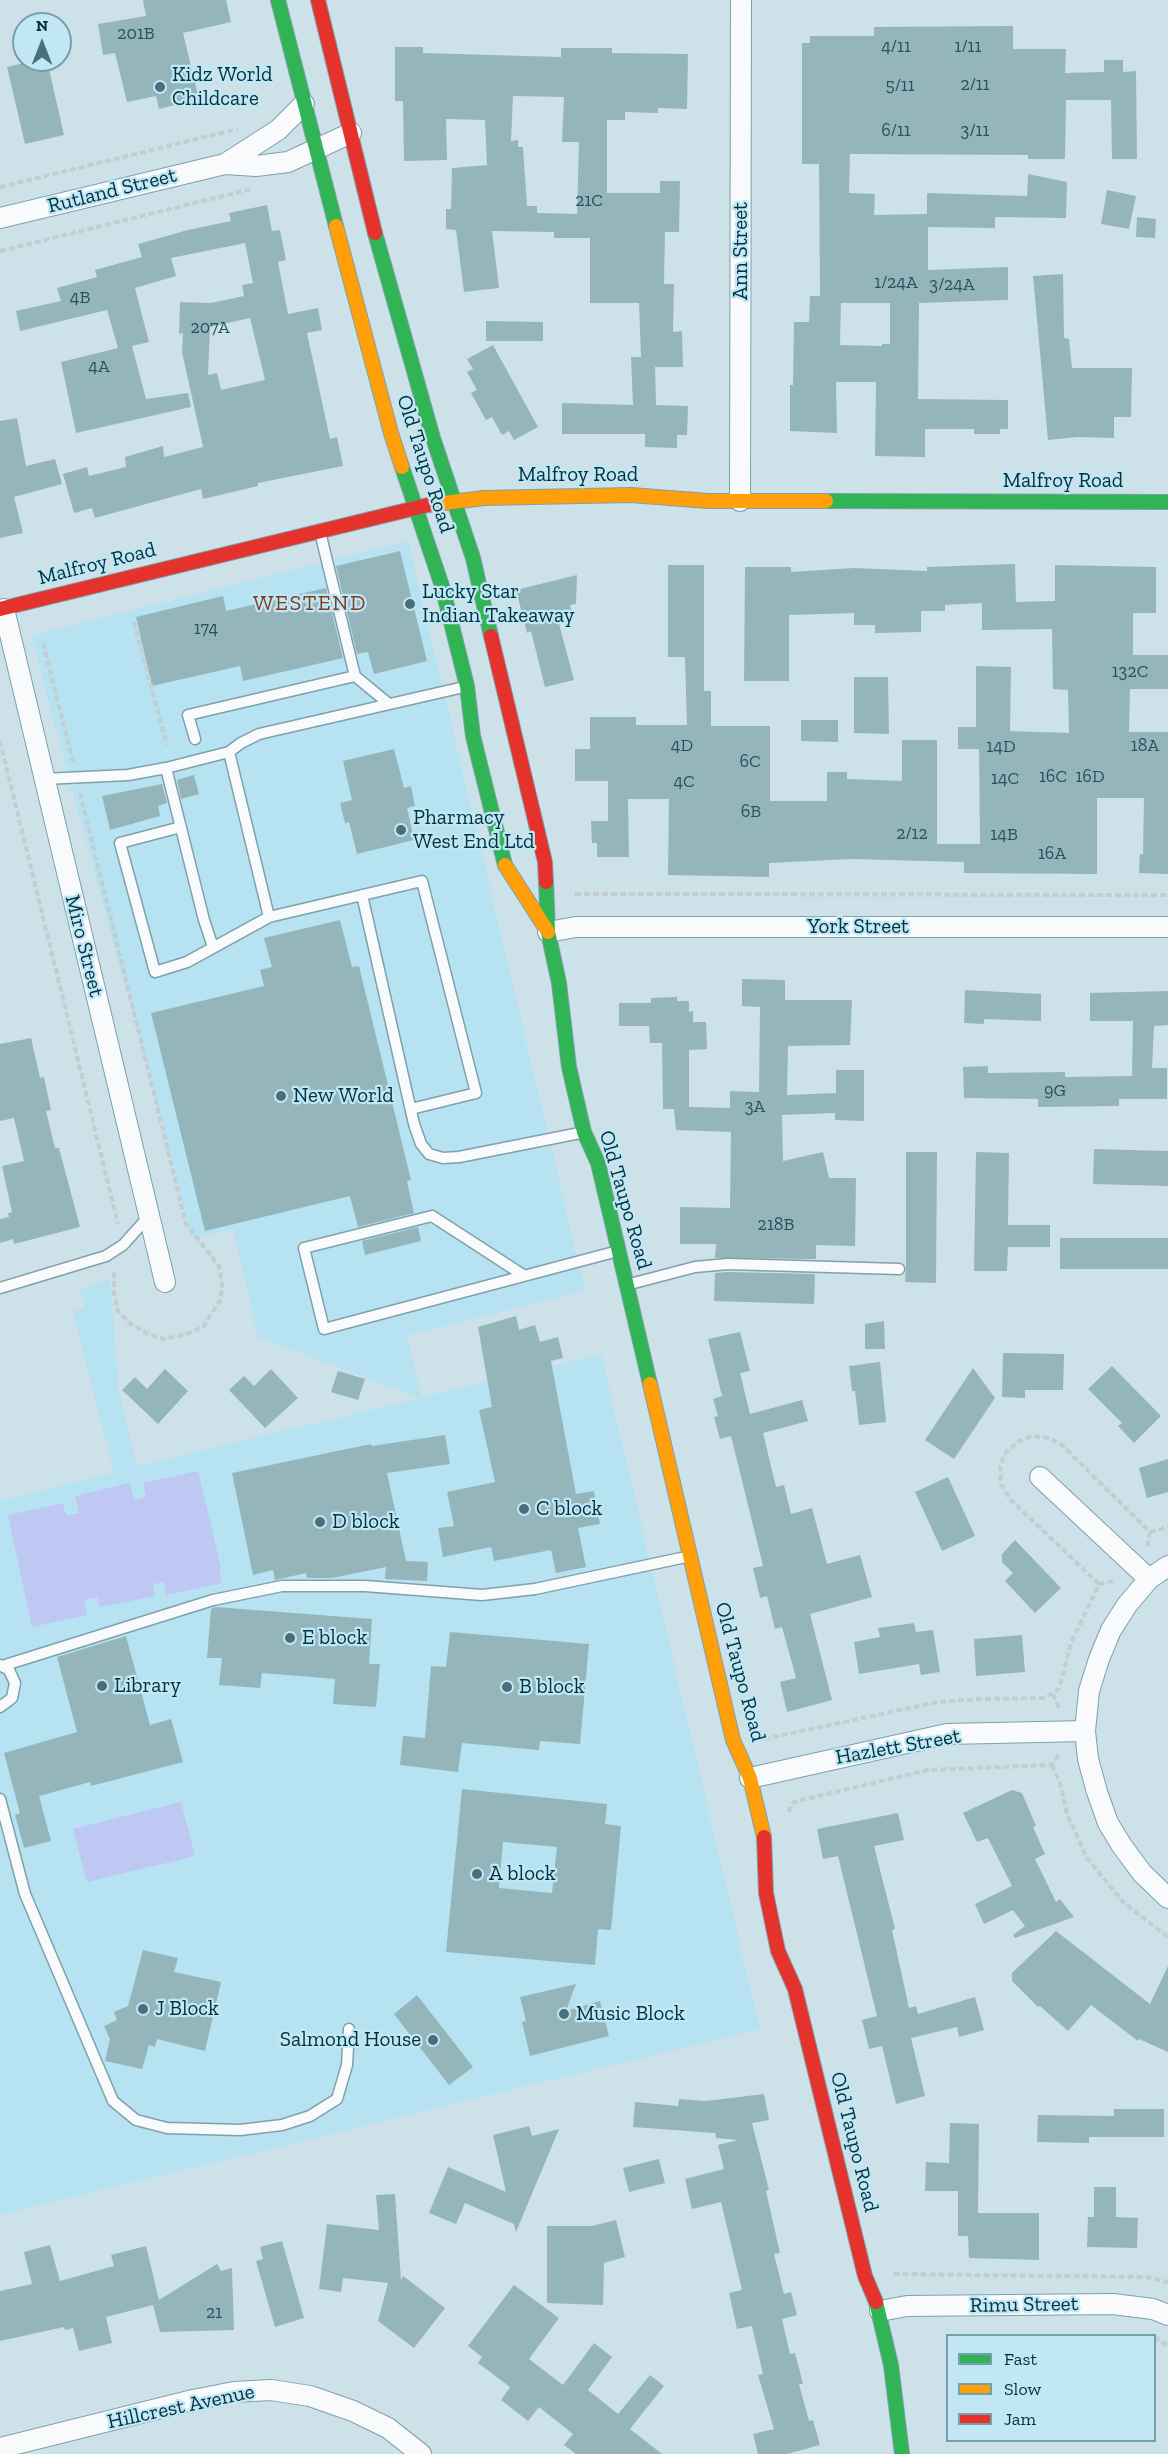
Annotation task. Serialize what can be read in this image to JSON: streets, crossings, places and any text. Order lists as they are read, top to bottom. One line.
{"streets":{"main road":["Old Taupo Road","Malfroy Road"],"street":["Rutland Street","Ann Street","York Street","Miro Street","Hazlett Street","Rimu Street","Hillcrest Avenue"]},"crossings":[["Rutland Street","Old Taupo Road"],["Ann Street","Malfroy Road"],["Old Taupo Road","Malfroy Road"],["Old Taupo Road","York Street"],["Old Taupo Road","Hazlett Street"],["Old Taupo Road","Rimu Street"],["Malfroy Road","Miro Street"]],"districts":["WESTEND"],"places":["Kidz World Childcare","Lucky Star Indian Takeaway","Pharmacy West End Ltd","New World","C block","D block","E block","Library","B block","A block","J Block","Music Block","Salmond House"],"house_numbers":["201B","4/11","1/11","2/11","5/11","6/11","3/11","21C","1/24A","3/24A","4B","207A","4A","174","132C","4D","18A","14D","6C","16C","16D","14C","4C","6B","2/12","14B","16A","9G","3A","218B","21"],"legend":["Fast","Slow","Jam"],"north":"top"}
